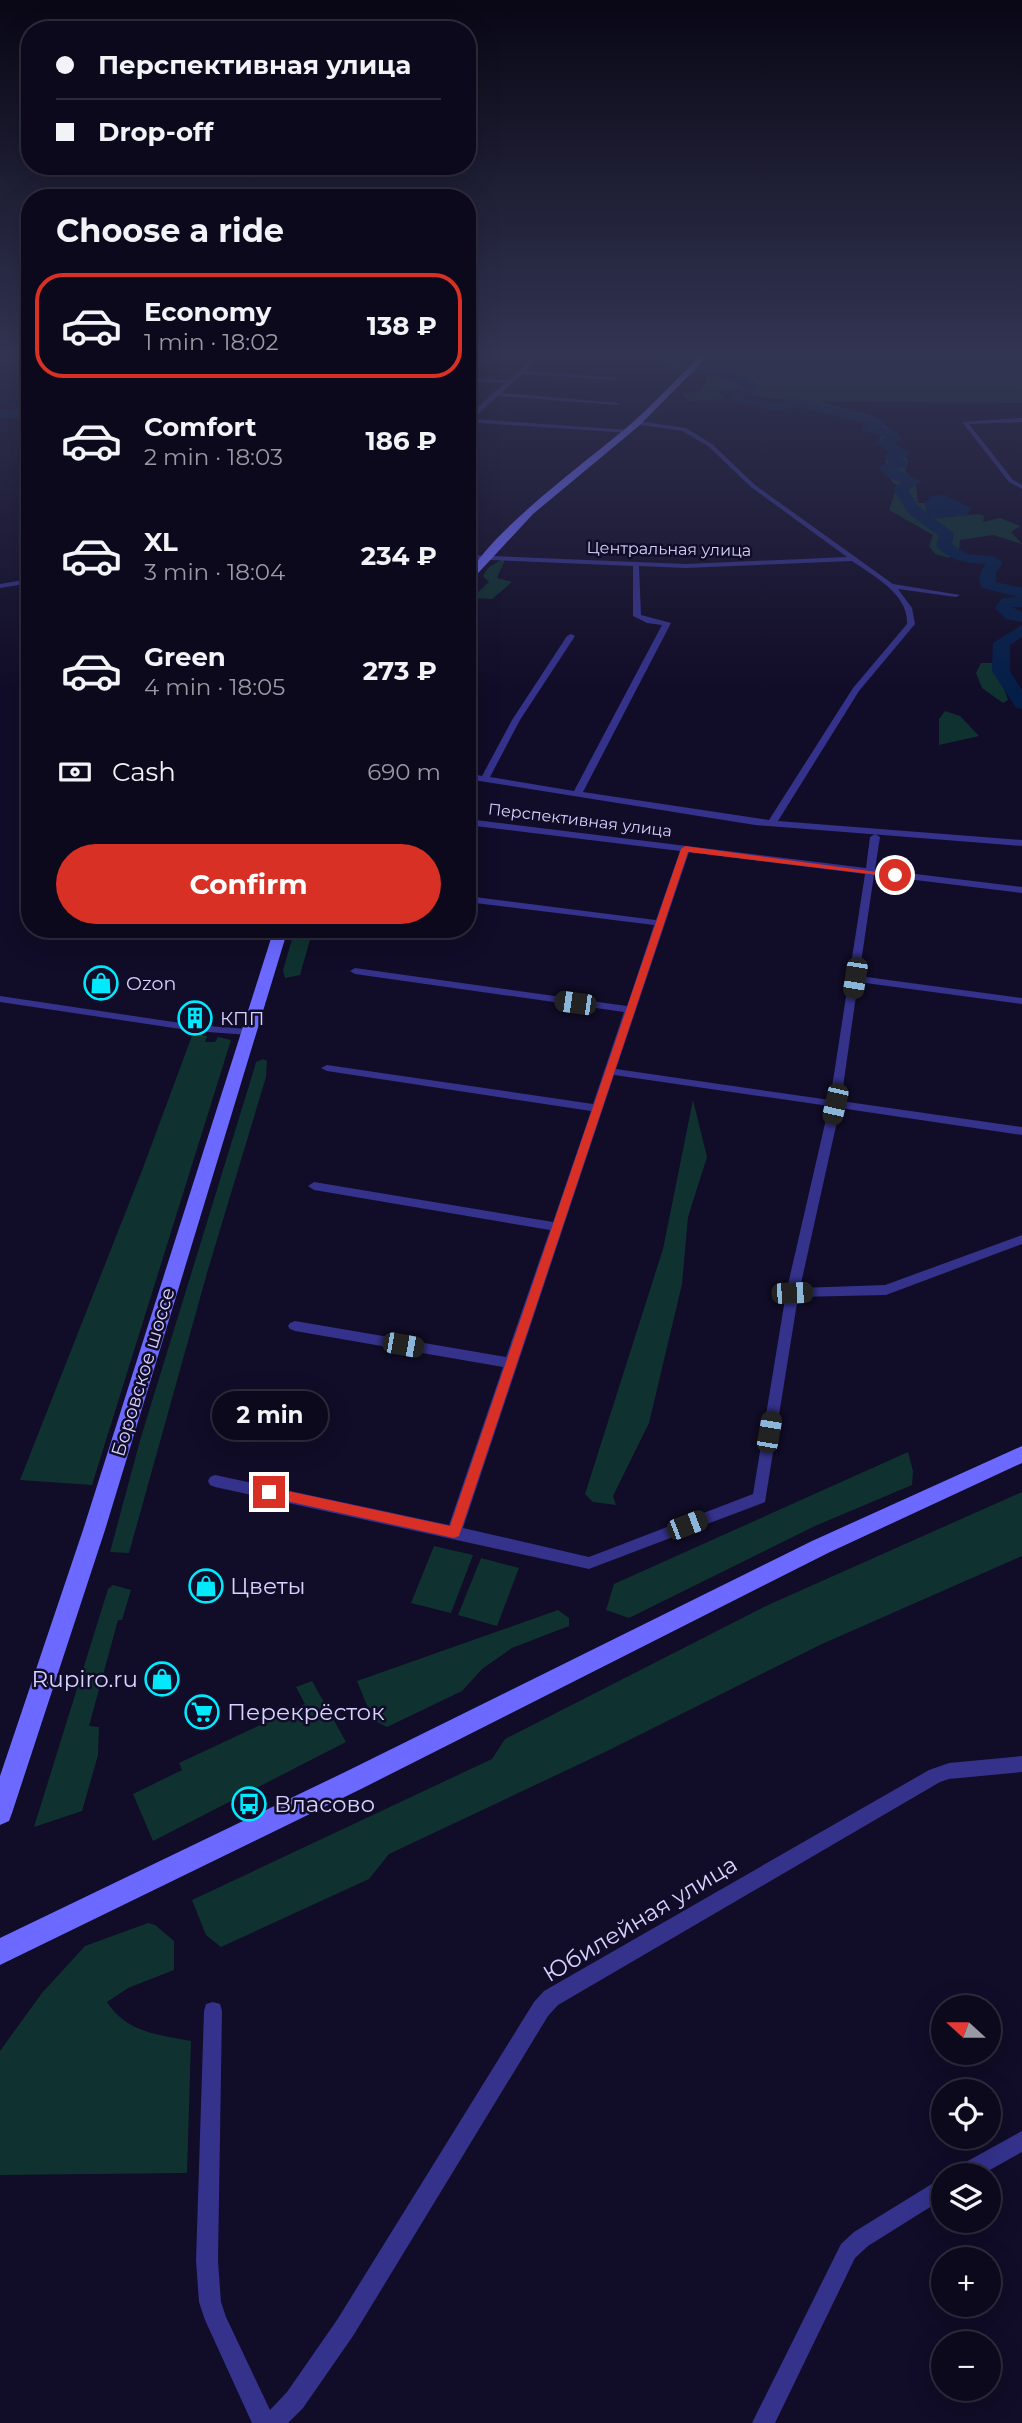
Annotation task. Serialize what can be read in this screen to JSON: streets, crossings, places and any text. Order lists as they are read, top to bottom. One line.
{"streets":{"main road":["Боровское шоссе"],"street":["Центральная улица","Перспективная улица","Юбилейная улица"]},"places":{"shop":["Ozon","Цветы","Rupiro.ru"],"building":["КПП"],"supermarket":["Перекрёсток"],"bus stop":["Власово"]},"north":"left","page":{"banner":["Перспективная улица","Drop-off"],"heading":"Choose a ride","list":[{"name":"Economy","note":"1 min · 18:02","value":"138 ₽"},{"name":"Comfort","note":"2 min · 18:03","value":"186 ₽"},{"name":"XL","note":"3 min · 18:04","value":"234 ₽"},{"name":"Green","note":"4 min · 18:05","value":"273 ₽"}],"pay":["Cash","690 m"],"buttons":"Confirm","bubble":"2 min","map_buttons":["+","−"]}}
